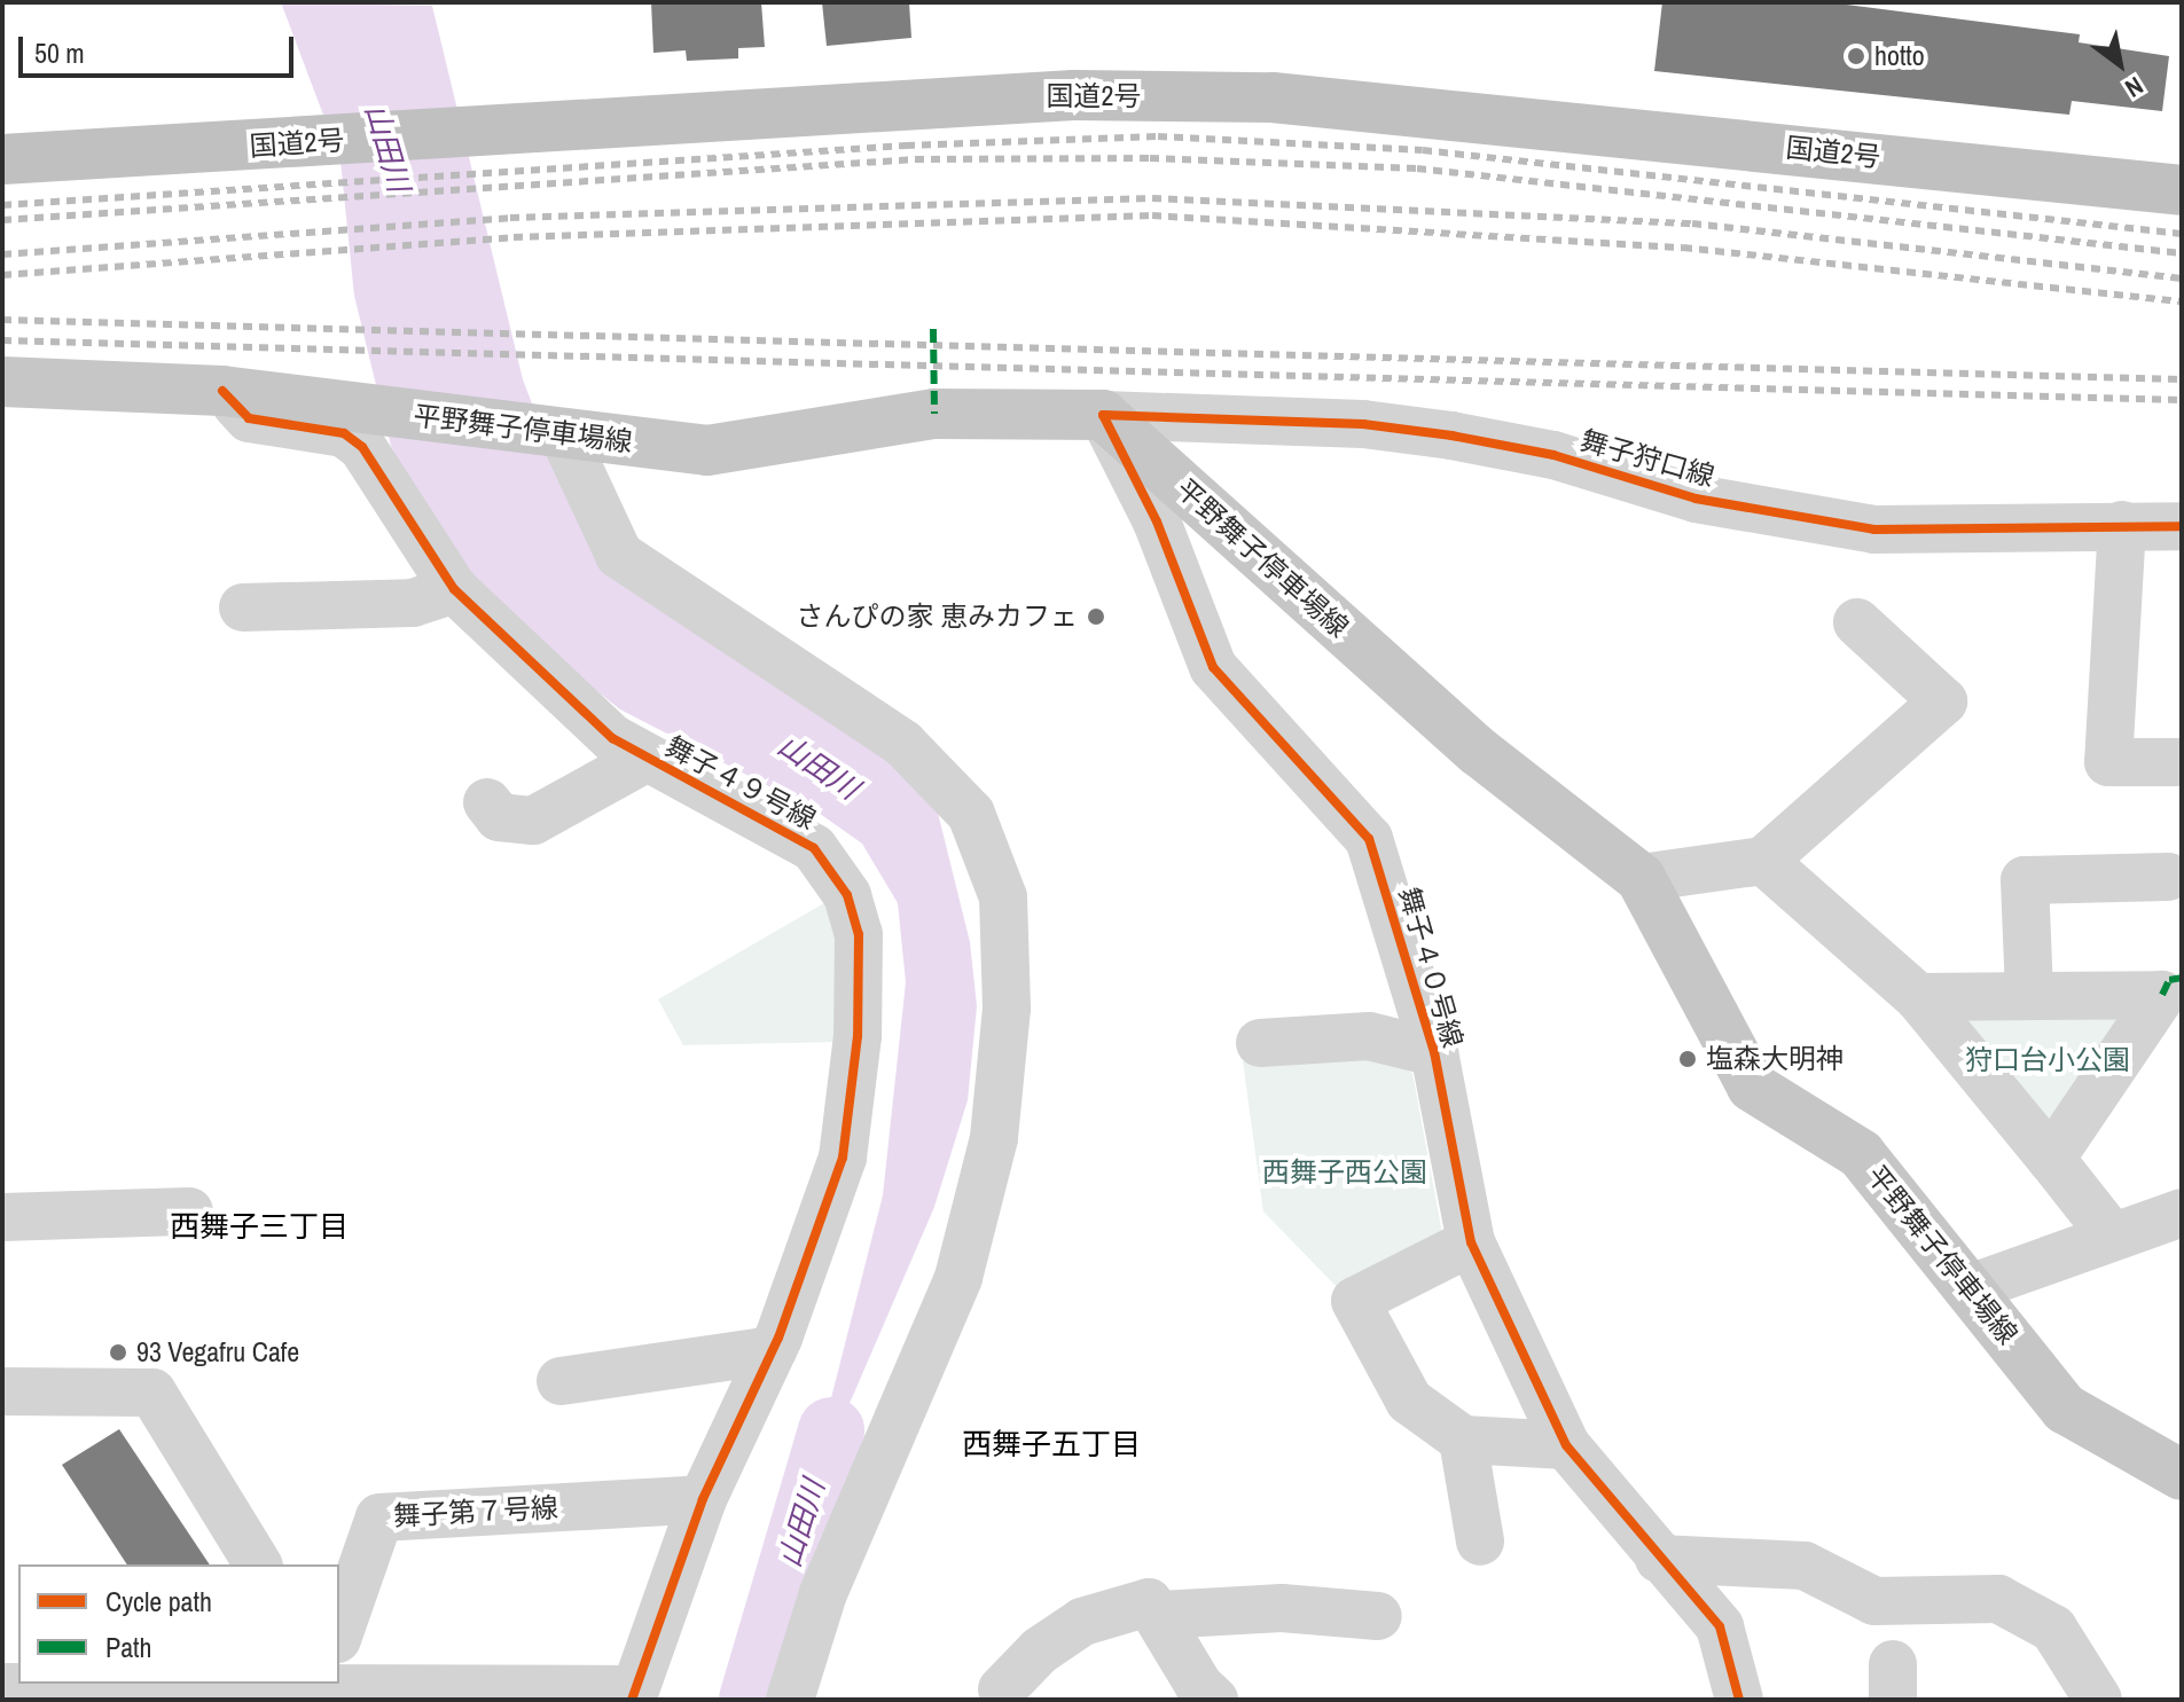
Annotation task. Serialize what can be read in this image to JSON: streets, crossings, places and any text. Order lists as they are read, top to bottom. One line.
{"streets":{"highway":["国道2号"],"main road":["平野舞子停車場線"],"street":["舞子狩口線","舞子４９号線","舞子４０号線","舞子第７号線"]},"crossings":[["平野舞子停車場線","舞子狩口線"],["平野舞子停車場線","舞子４９号線"],["平野舞子停車場線","舞子４０号線"],["舞子狩口線","舞子４０号線"],["舞子４９号線","舞子第７号線"]],"districts":["西舞子三丁目","西舞子五丁目"],"water":["山田川"],"parks":["狩口台小公園","西舞子西公園"],"places":["hotto","さんぴの家 恵みカフェ","塩森大明神","93 Vegafru Cafe"],"legend":["Cycle path","Path"],"scale_bar":"50 m","north":"bottom right"}
